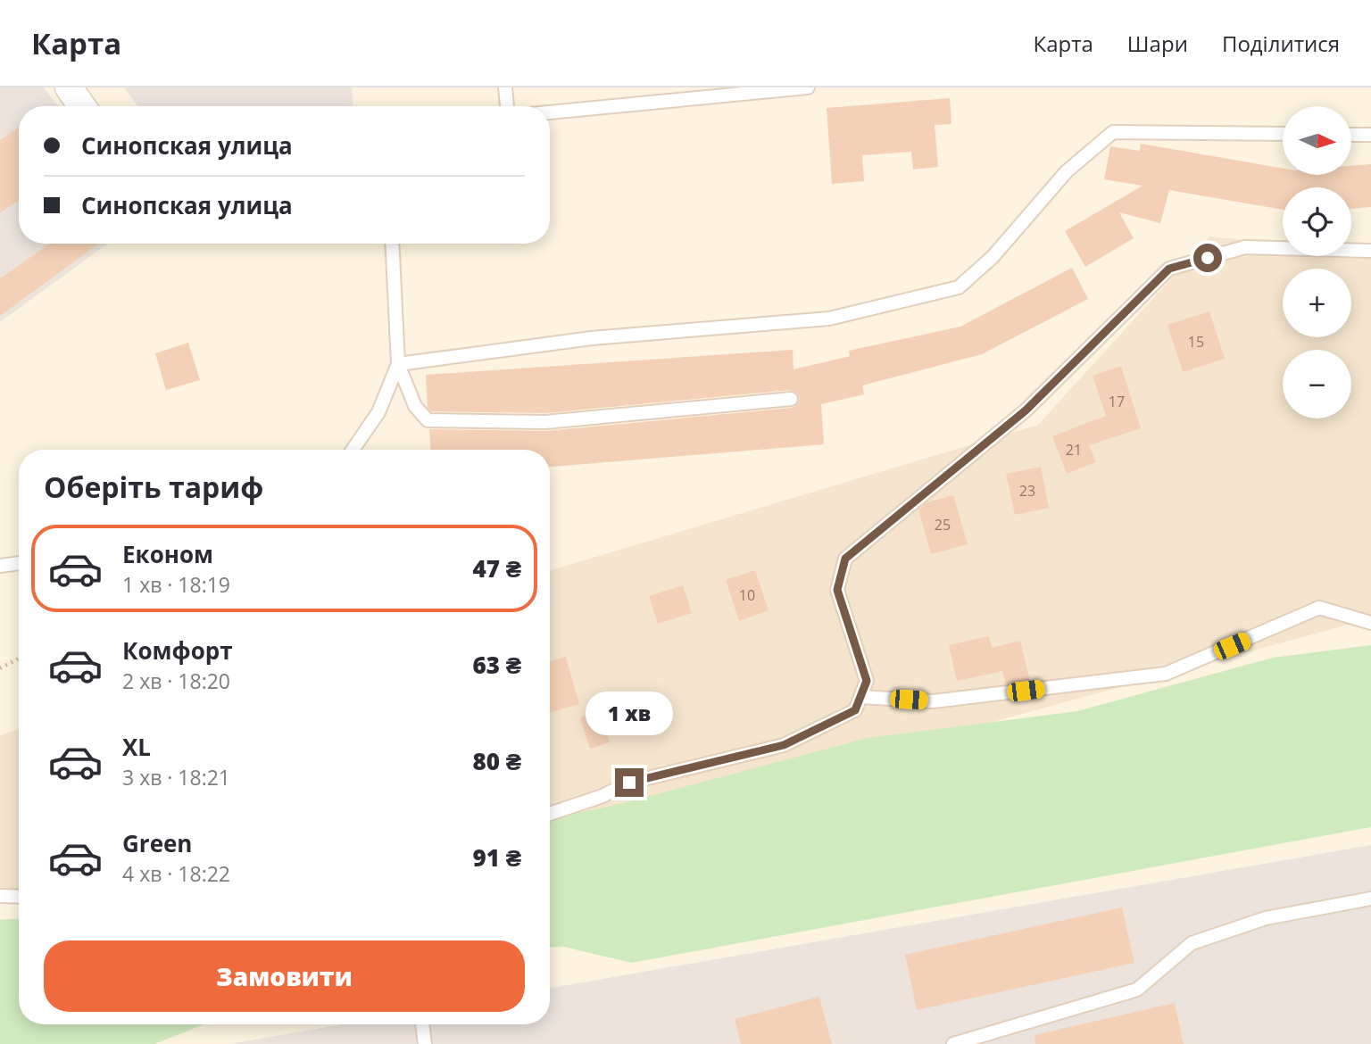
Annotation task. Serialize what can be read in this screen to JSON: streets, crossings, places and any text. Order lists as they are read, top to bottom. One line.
{"house_numbers":["15","17","21","23","25","10"],"north":"right","page":{"header":"Карта","nav":["Карта","Шари","Поділитися"],"map_buttons":["+","−"],"banner":["Синопская улица","Синопская улица"],"heading":"Оберіть тариф","list":[{"name":"Економ","note":"1 хв · 18:19","value":"47 ₴"},{"name":"Комфорт","note":"2 хв · 18:20","value":"63 ₴"},{"name":"XL","note":"3 хв · 18:21","value":"80 ₴"},{"name":"Green","note":"4 хв · 18:22","value":"91 ₴"}],"bubble":"1 хв","buttons":"Замовити"}}
